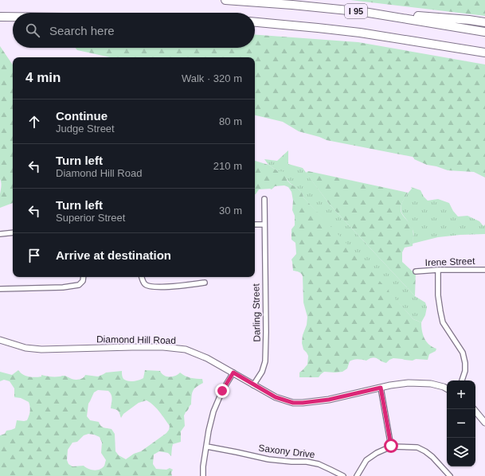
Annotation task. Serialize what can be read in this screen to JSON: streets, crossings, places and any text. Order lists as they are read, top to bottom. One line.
{"streets":{"highway":["I 95"],"street":["Irene Street","Darling Street","Diamond Hill Road","Saxony Drive"]},"crossings":[["Darling Street","Diamond Hill Road"]],"page":{"search":"Search here","heading":["4 min","Walk · 320 m"],"list":[["Continue","Judge Street","80 m"],["Turn left","Diamond Hill Road","210 m"],["Turn left","Superior Street","30 m"],"Arrive at destination"],"map_buttons":["+","−"]}}
